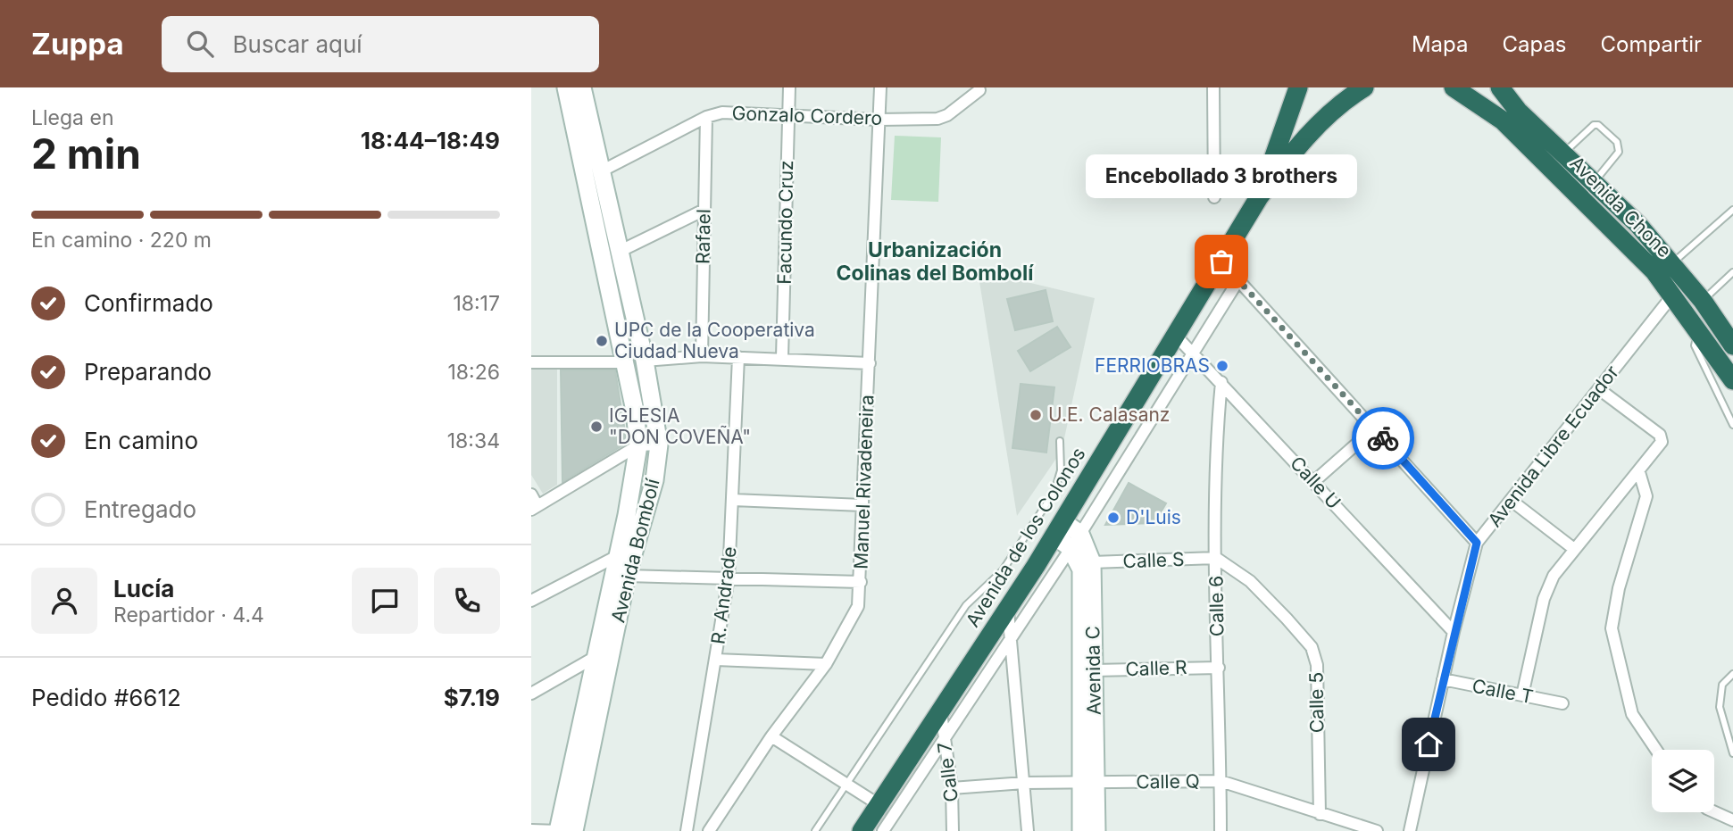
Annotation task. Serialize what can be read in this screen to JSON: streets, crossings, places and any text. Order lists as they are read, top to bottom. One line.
{"streets":{"highway":["Avenida Chone","Avenida de los Colonos"],"street":["Gonzalo Cordero","Facundo Cruz","Rafael","Avenida Libre Ecuador","Manuel Rivadeneira","Calle U","Avenida Bombolí","Calle S","R. Andrade","Calle 6","Calle R","Avenida C","Calle T","Calle 5","Calle 7","Calle Q"]},"crossings":[["Gonzalo Cordero","Facundo Cruz"],["Gonzalo Cordero","Rafael"],["Gonzalo Cordero","Manuel Rivadeneira"],["Gonzalo Cordero","Avenida Bombolí"],["Avenida Chone","Avenida Libre Ecuador"],["Avenida Libre Ecuador","Calle U"],["Avenida Libre Ecuador","Calle T"],["Calle U","Avenida de los Colonos"],["Calle U","Calle 6"],["Avenida de los Colonos","Calle 7"],["Calle S","Calle 6"],["Calle S","Avenida C"],["Calle S","Calle 5"],["Calle 6","Calle R"],["Calle 6","Calle 5"],["Calle 6","Calle Q"],["Calle R","Avenida C"],["Avenida C","Calle Q"],["Calle 5","Calle Q"],["Calle 7","Calle Q"]],"districts":["Urbanización Colinas del Bombolí"],"places":["Encebollado 3 brothers","UPC de la Cooperativa Ciudad Nueva","FERRIOBRAS","U.E. Calasanz","IGLESIA \"DON COVEÑA\"","D'Luis"],"page":{"header":"Zuppa","search":"Buscar aquí","nav":["Mapa","Capas","Compartir"],"heading":["2 min","Llega en","18:44–18:49"],"panel":["Lucía","Repartidor · 4.4","Pedido #6612","$7.19"],"bubble":"Encebollado 3 brothers","bar":"En camino · 220 m","list":[["Confirmado","18:17"],["Preparando","18:26"],["En camino","18:34"],"Entregado"]}}
